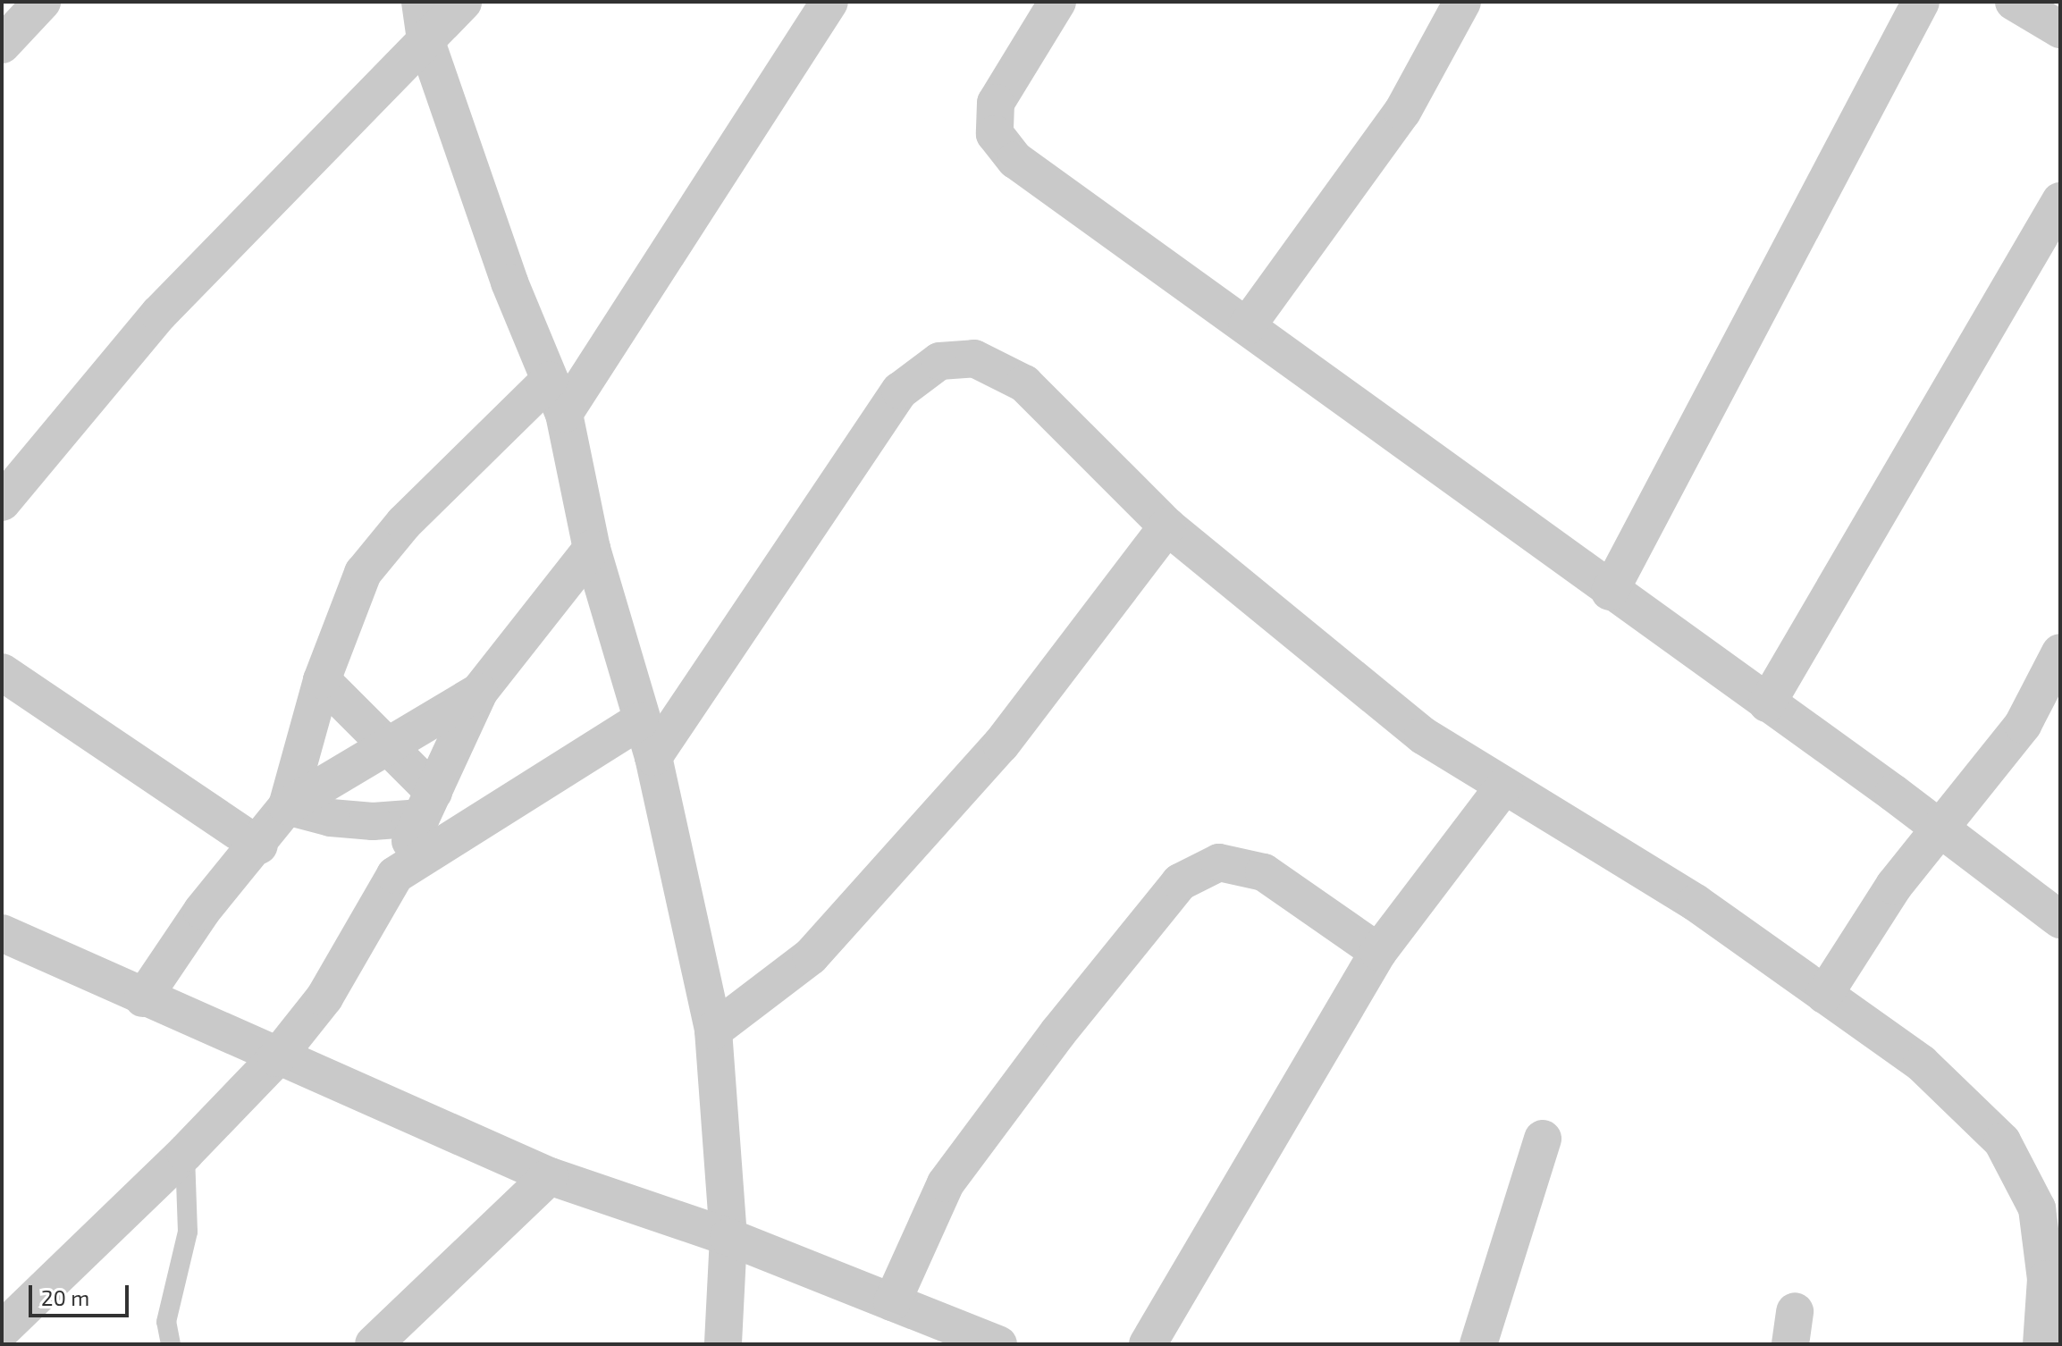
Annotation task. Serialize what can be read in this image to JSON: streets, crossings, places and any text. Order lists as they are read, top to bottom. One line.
{"scale_bar":"20 m"}
